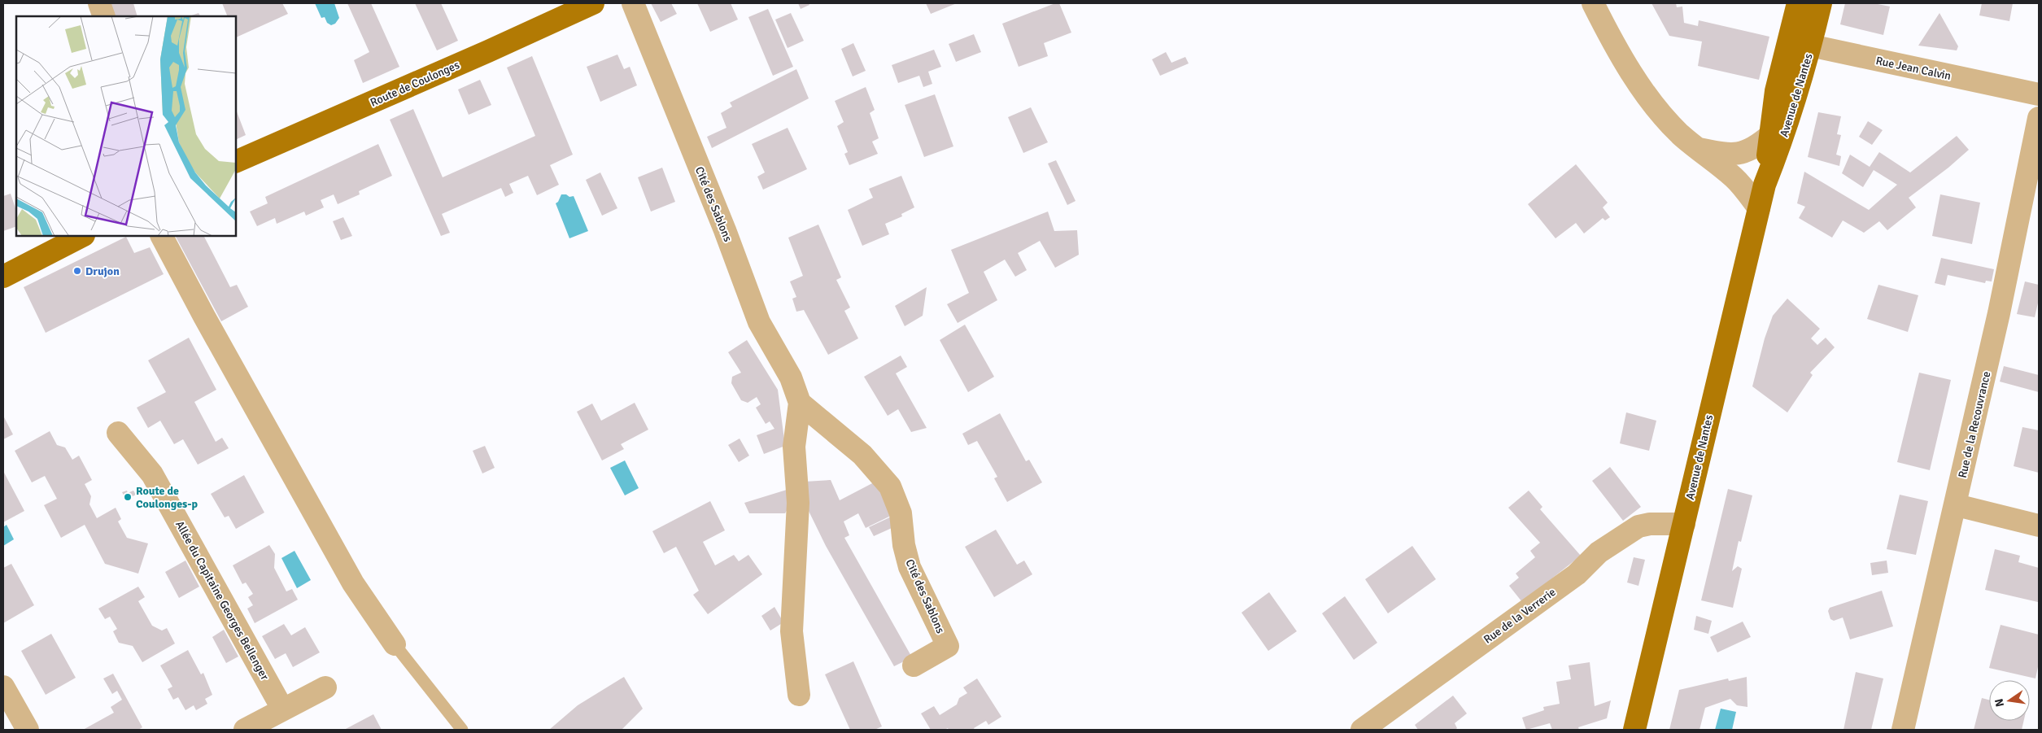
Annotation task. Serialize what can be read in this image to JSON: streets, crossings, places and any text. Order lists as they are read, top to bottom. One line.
{"streets":{"main road":["Route de Coulonges","Avenue de Nantes"],"street":["Rue Jean Calvin","Cité des Sablons","Rue de la Recouvrance","Allée du Capitaine Georges Bellenger","Rue de la Verrerie"]},"crossings":[["Rue Jean Calvin","Avenue de Nantes"],["Avenue de Nantes","Rue de la Verrerie"]],"places":["Drujon","Route de Coulonges-p"],"north":"left"}
